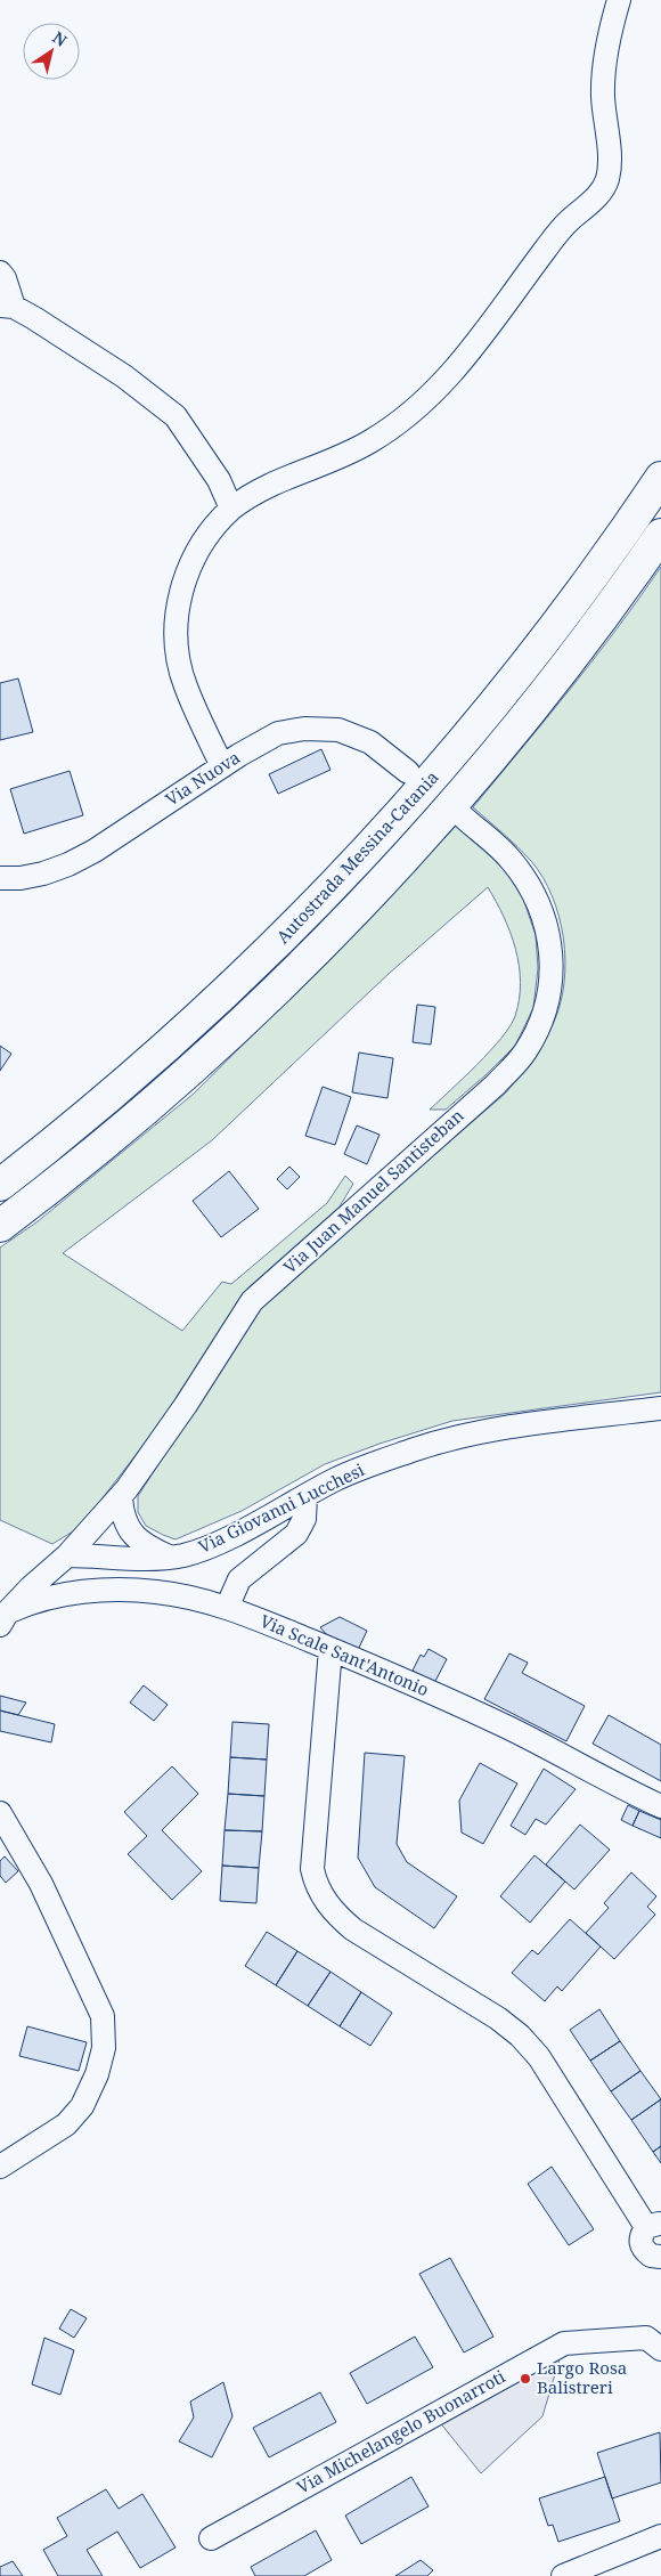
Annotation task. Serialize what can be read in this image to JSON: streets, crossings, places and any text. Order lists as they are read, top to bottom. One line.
{"streets":{"highway":["Autostrada Messina-Catania"],"street":["Via Nuova","Via Juan Manuel Santisteban","Via Giovanni Lucchesi","Via Scale Sant'Antonio","Via Michelangelo Buonarroti"]},"crossings":[["Via Juan Manuel Santisteban","Via Giovanni Lucchesi"],["Via Juan Manuel Santisteban","Via Scale Sant'Antonio"]],"places":["Largo Rosa Balistreri"],"north":"top right"}
